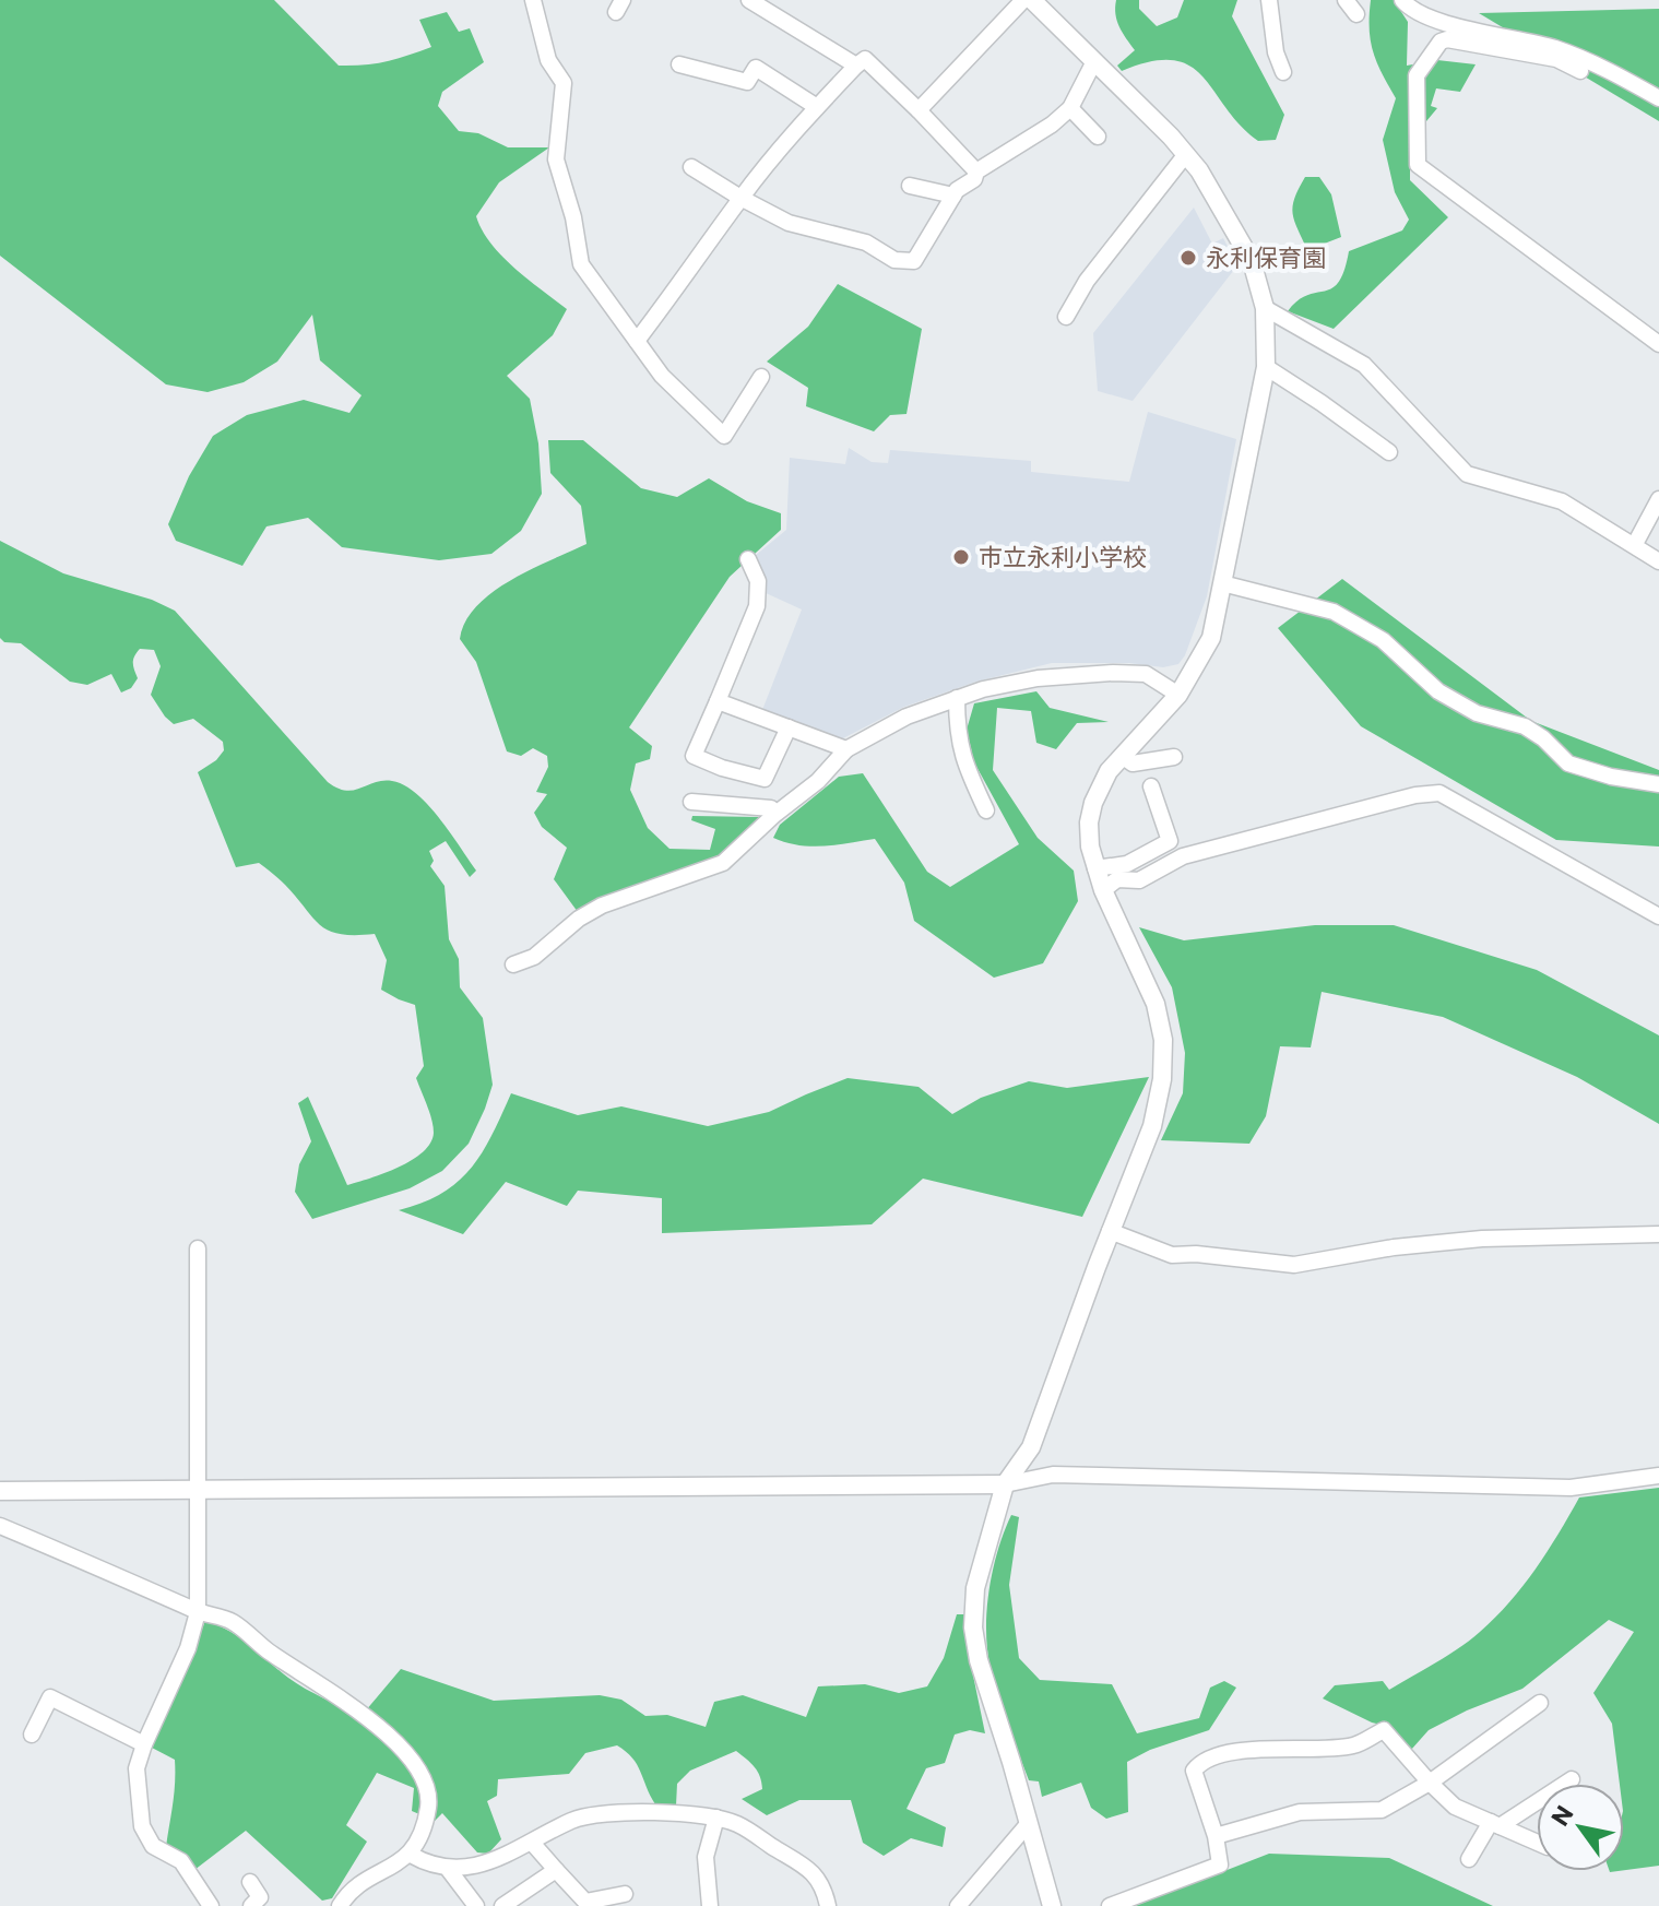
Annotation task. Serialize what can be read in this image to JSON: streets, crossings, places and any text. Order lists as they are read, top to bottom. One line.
{"places":["永利保育園","市立永利小学校"],"north":"top left"}
